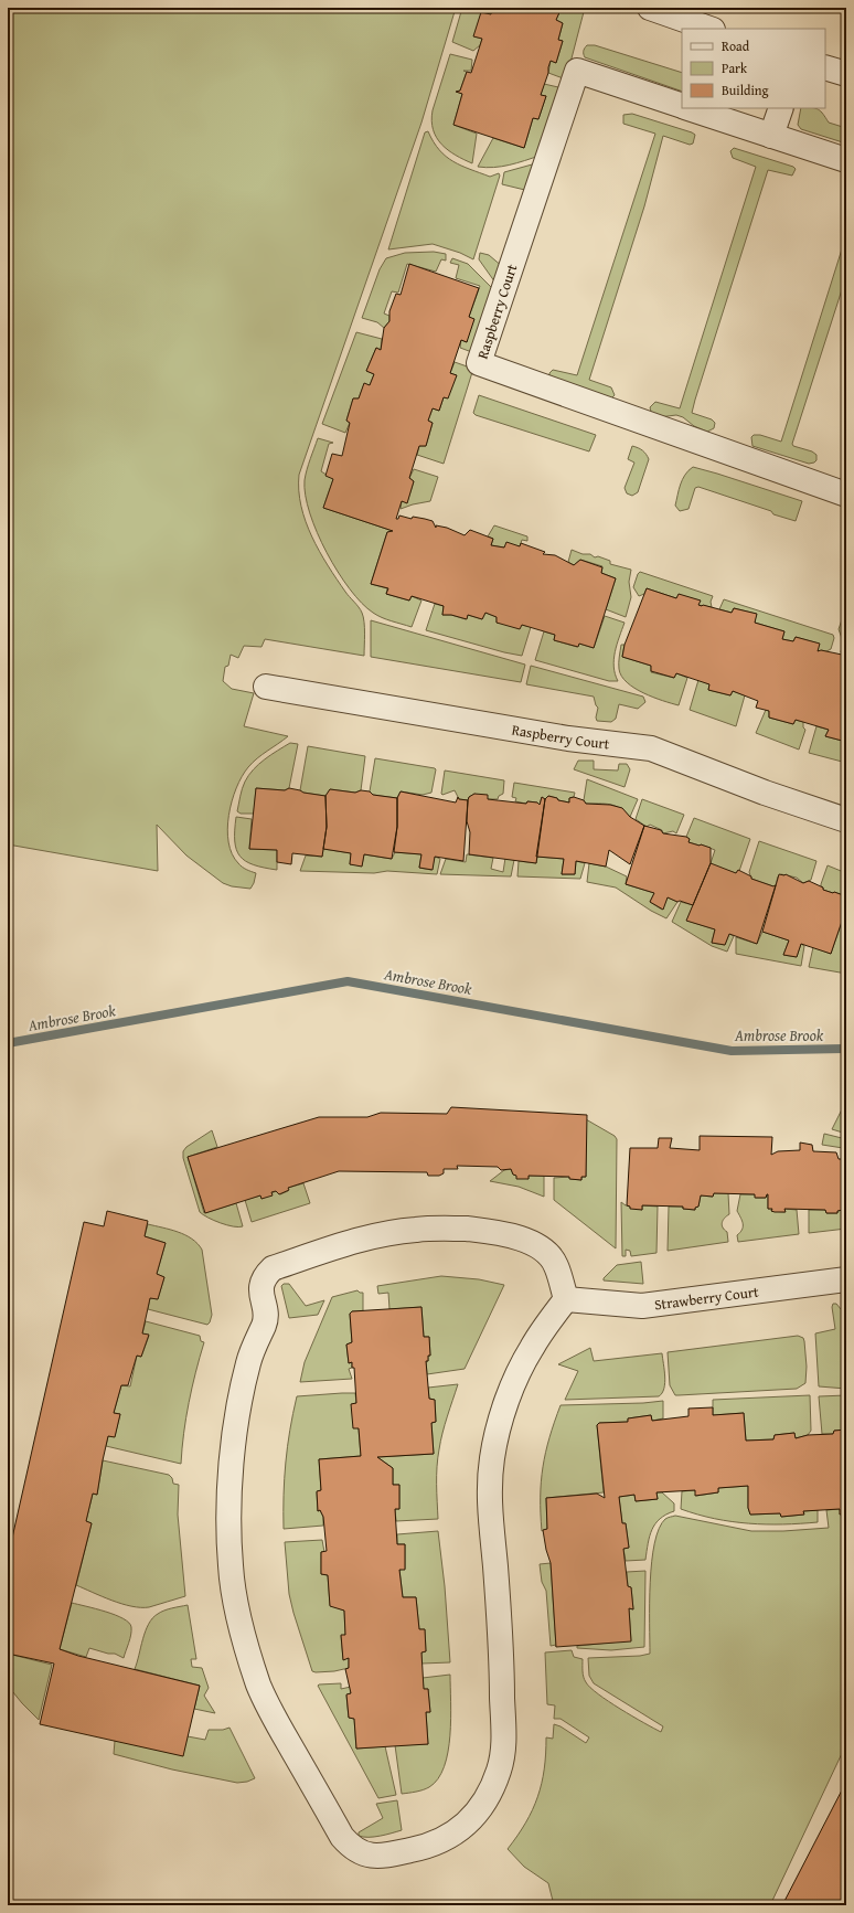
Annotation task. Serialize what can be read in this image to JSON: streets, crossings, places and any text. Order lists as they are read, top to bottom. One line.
{"streets":{"street":["Raspberry Court","Strawberry Court"]},"water":["Ambrose Brook"],"legend":["Road","Park","Building"]}
